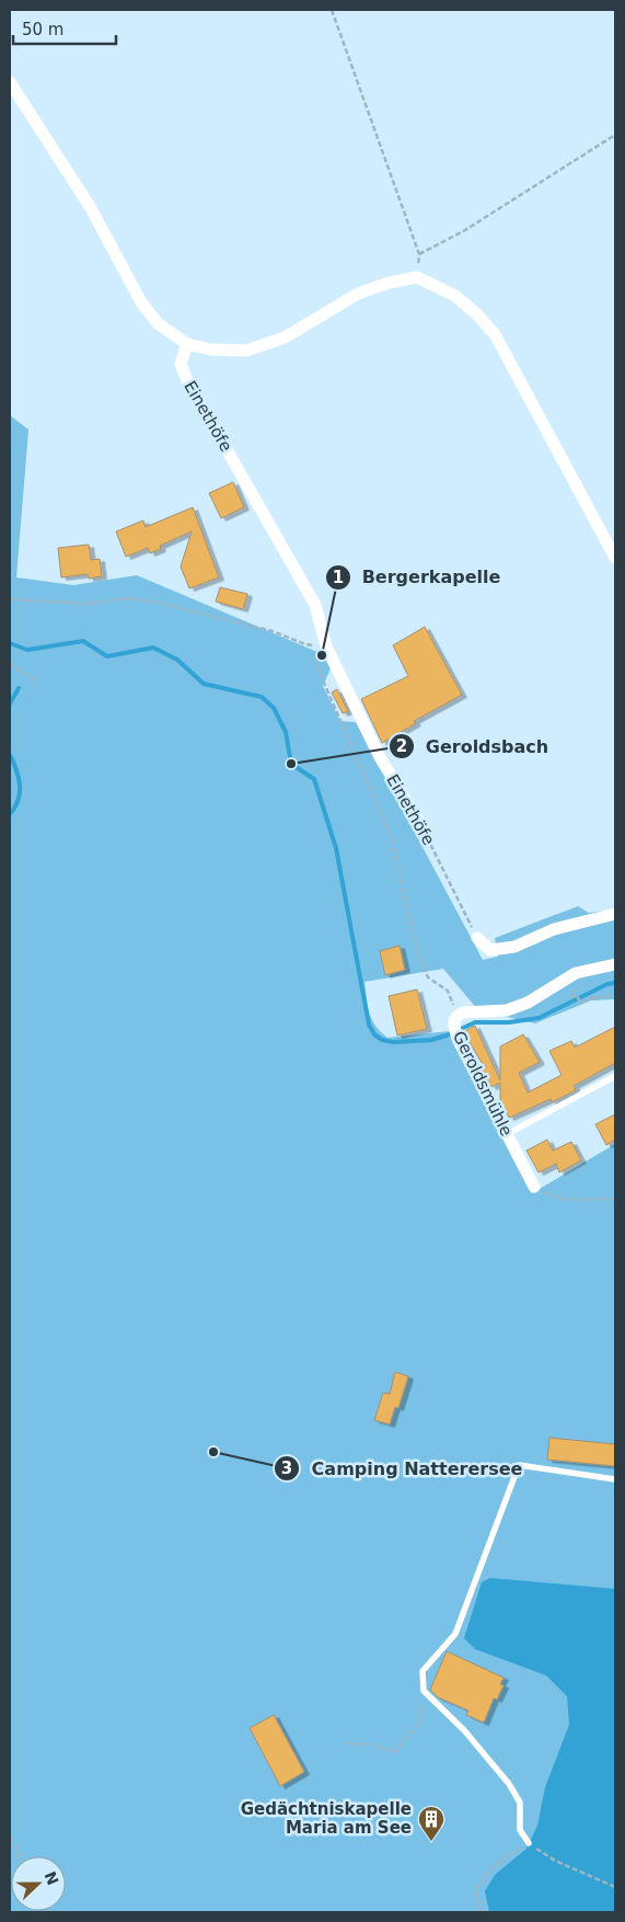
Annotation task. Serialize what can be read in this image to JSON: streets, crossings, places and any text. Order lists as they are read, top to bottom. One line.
{"streets":{"street":["Einethöfe","Geroldsmühle"]},"places":{"other":["Bergerkapelle","Geroldsbach","Camping Natterersee"],"building":["Gedächtniskapelle Maria am See"]},"scale_bar":"50 m","north":"right"}
